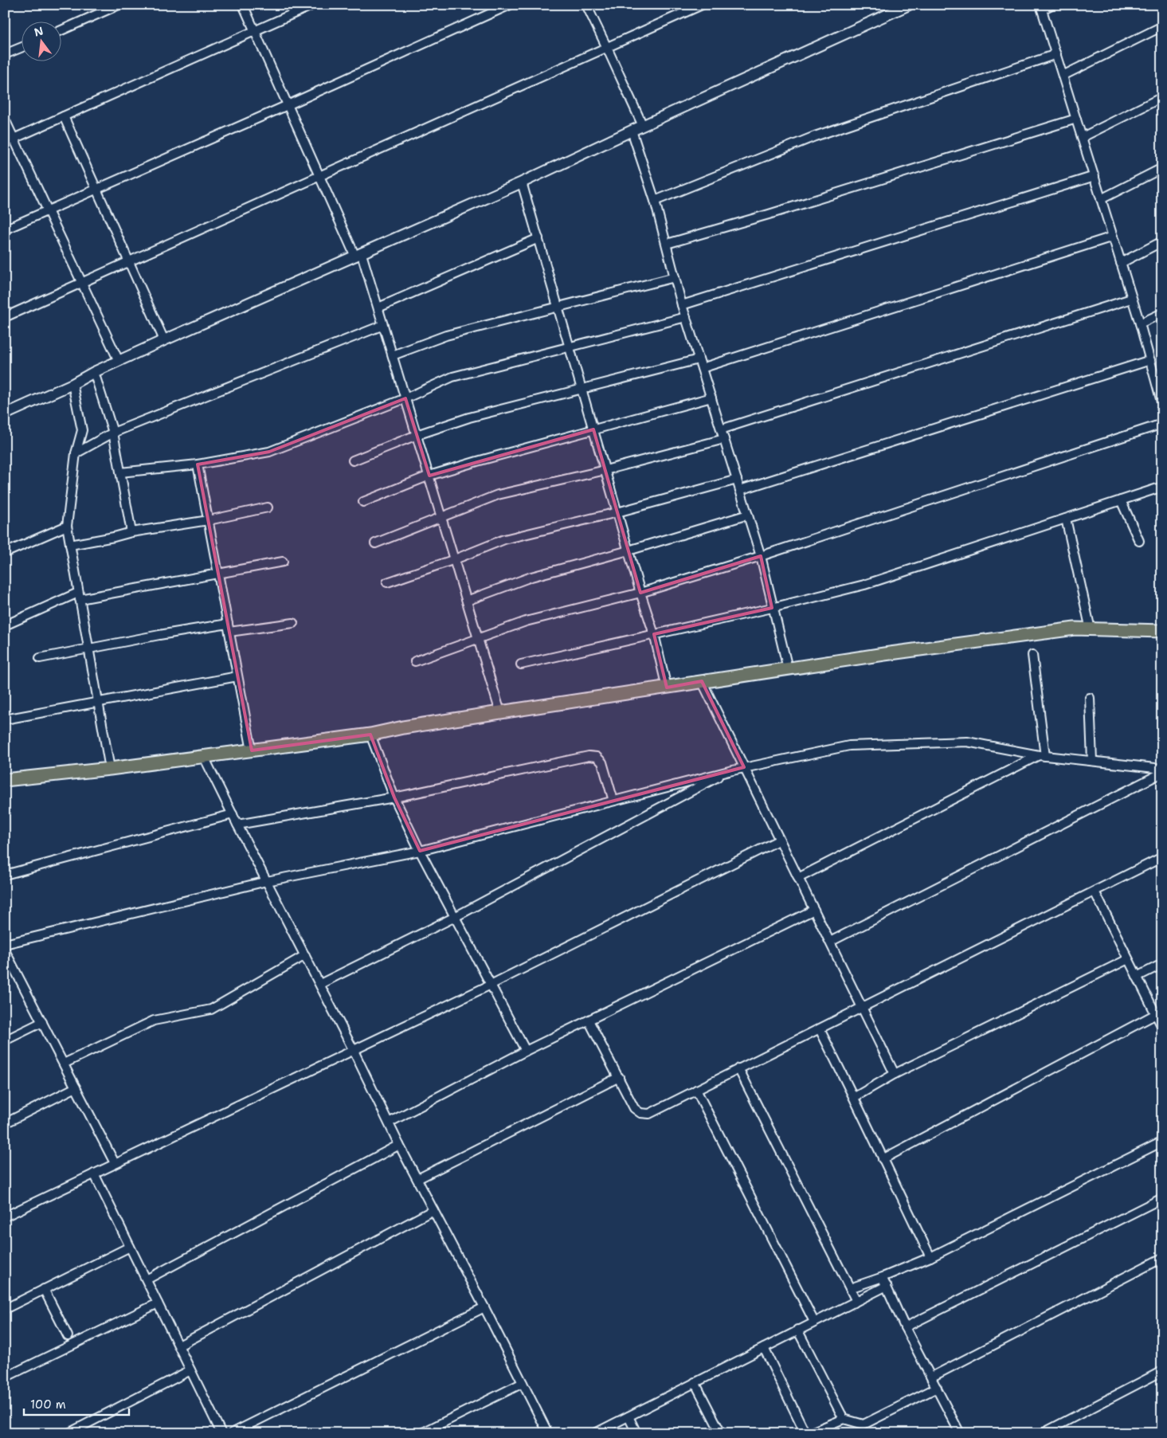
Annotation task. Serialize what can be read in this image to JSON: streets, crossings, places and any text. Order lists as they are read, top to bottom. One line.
{"scale_bar":"100 m","north":"top"}
